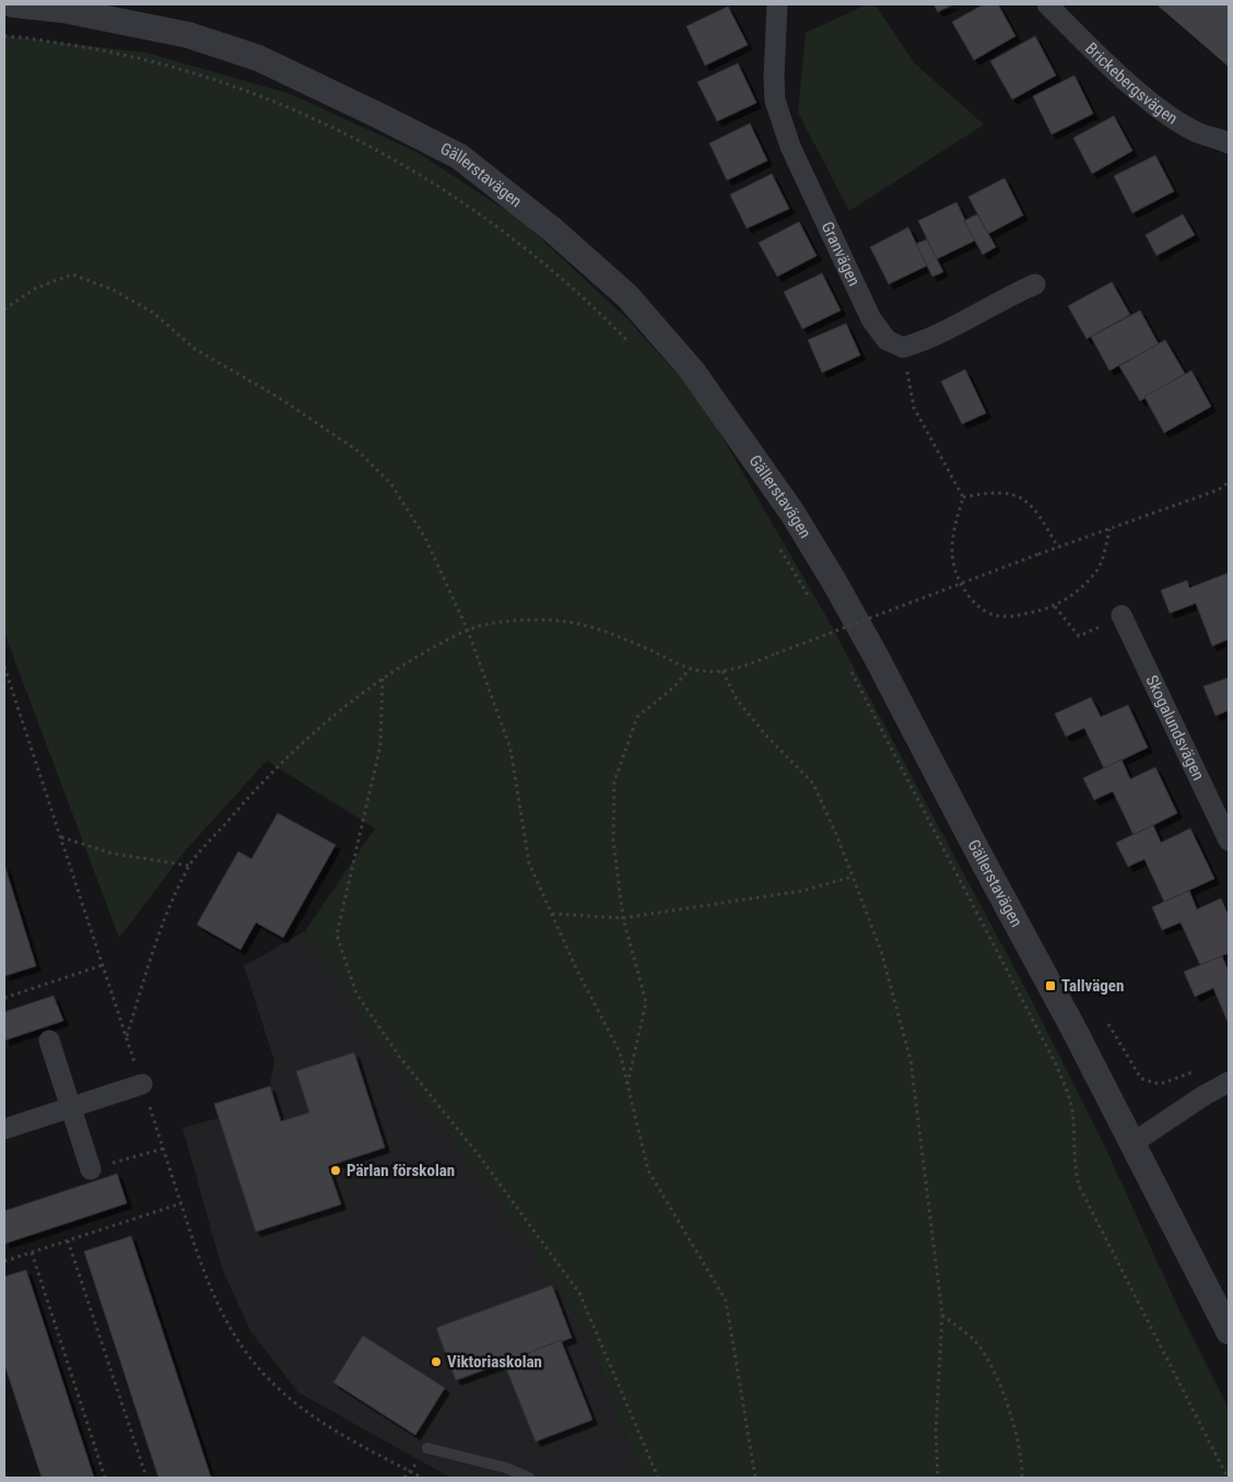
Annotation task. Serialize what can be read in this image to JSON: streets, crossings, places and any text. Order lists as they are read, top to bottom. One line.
{"streets":{"street":["Brickebergsvägen","Gällerstavägen","Granvägen","Skogalundsvägen"]},"places":{"transit":["Tallvägen"],"other":["Pärlan förskolan","Viktoriaskolan"]}}
